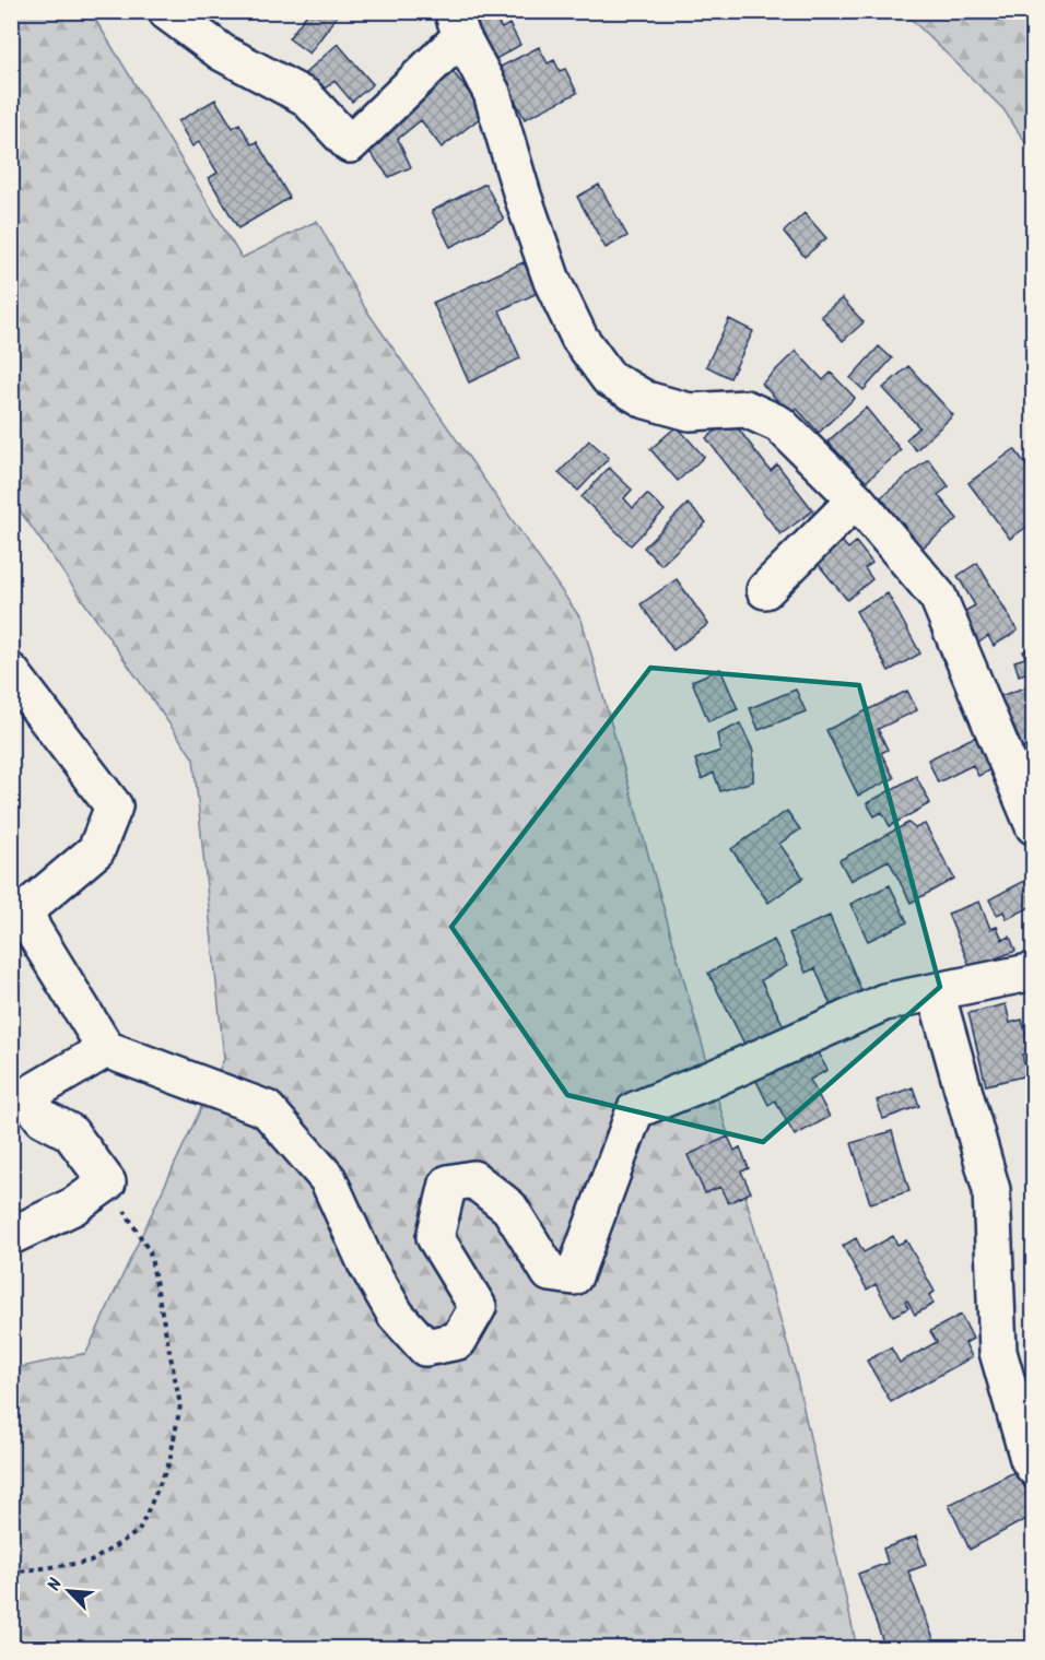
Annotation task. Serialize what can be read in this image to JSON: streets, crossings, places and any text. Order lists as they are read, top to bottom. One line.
{"north":"top left"}
